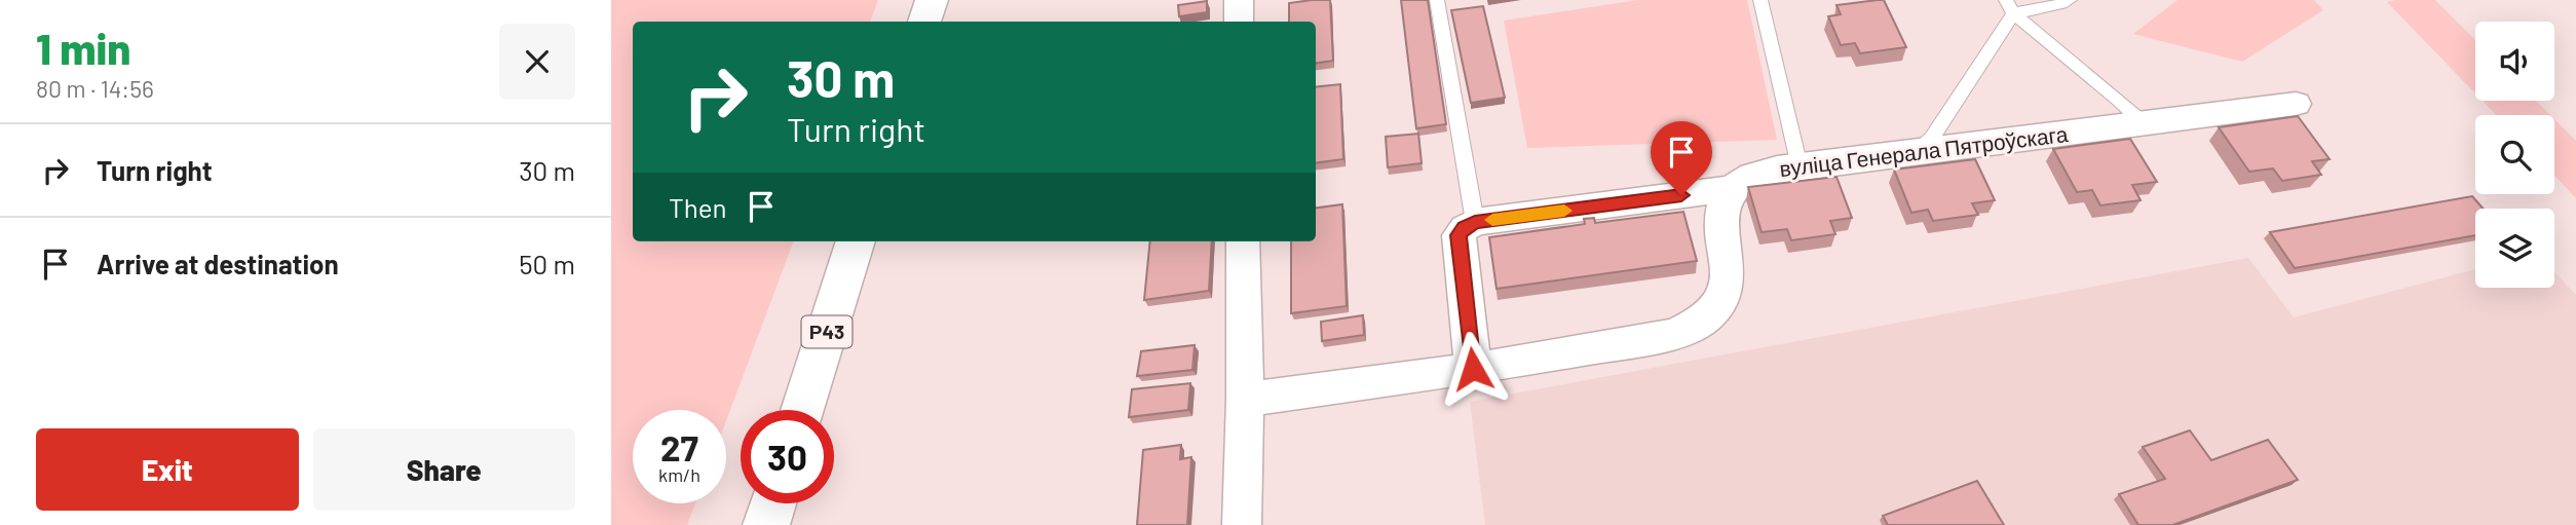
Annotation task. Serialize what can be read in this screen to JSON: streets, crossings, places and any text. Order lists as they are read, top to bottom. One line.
{"streets":{"main road":["Р43"],"street":["вуліца Генерала Пятроўскага"]},"page":{"heading":["1 min","80 m · 14:56"],"turn":["30 m","Turn right"],"list":[{"name":"Turn right","value":"30 m"},{"name":"Arrive at destination","value":"50 m"}],"then":"Then","speed":"27 km/h","limit":"30","buttons":["Exit","Share"]}}
